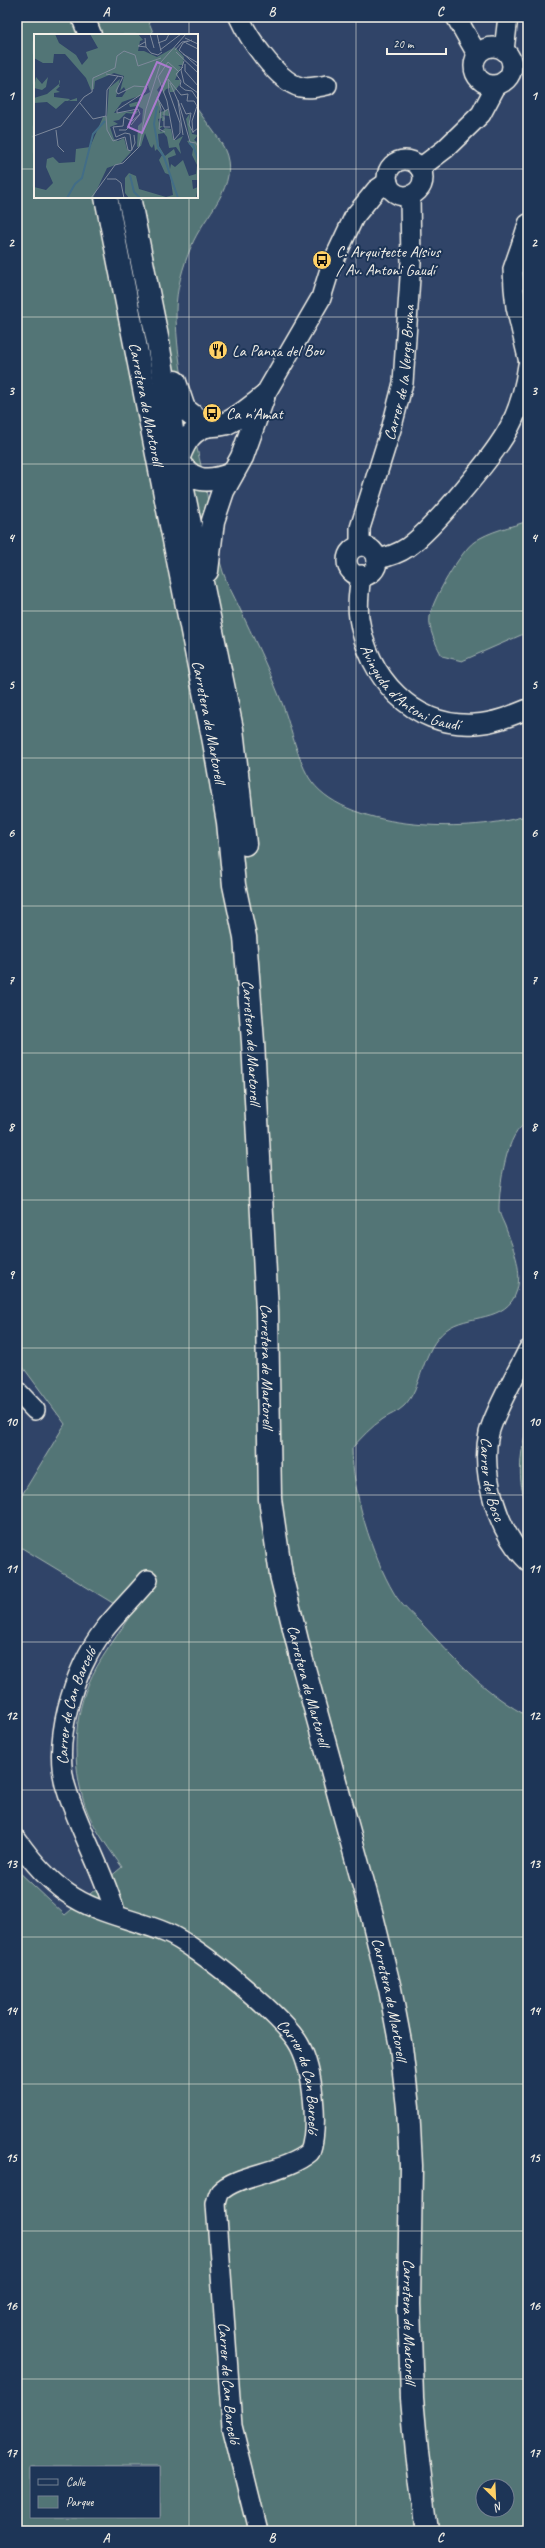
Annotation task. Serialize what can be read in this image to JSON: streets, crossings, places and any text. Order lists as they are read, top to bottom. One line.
{"streets":{"main road":["Carretera de Martorell"],"street":["Carrer de la Verge Bruna","Avinguda d'Antoni Gaudí","Carrer del Bosc","Carrer de Can Barceló"]},"crossings":[["Carrer de la Verge Bruna","Avinguda d'Antoni Gaudí"]],"places":{"bus stop":["C. Arquitecte Alsius / Av. Antoni Gaudí","Ca n'Amat"],"restaurant":["La Panxa del Bou"]},"legend":["Calle","Parque"],"scale_bar":"20 m","north":"bottom right","grid":{"columns":["A","B","C"],"rows":["1","2","3","4","5","6","7","8","9","10","11","12","13","14","15","16","17"]}}
